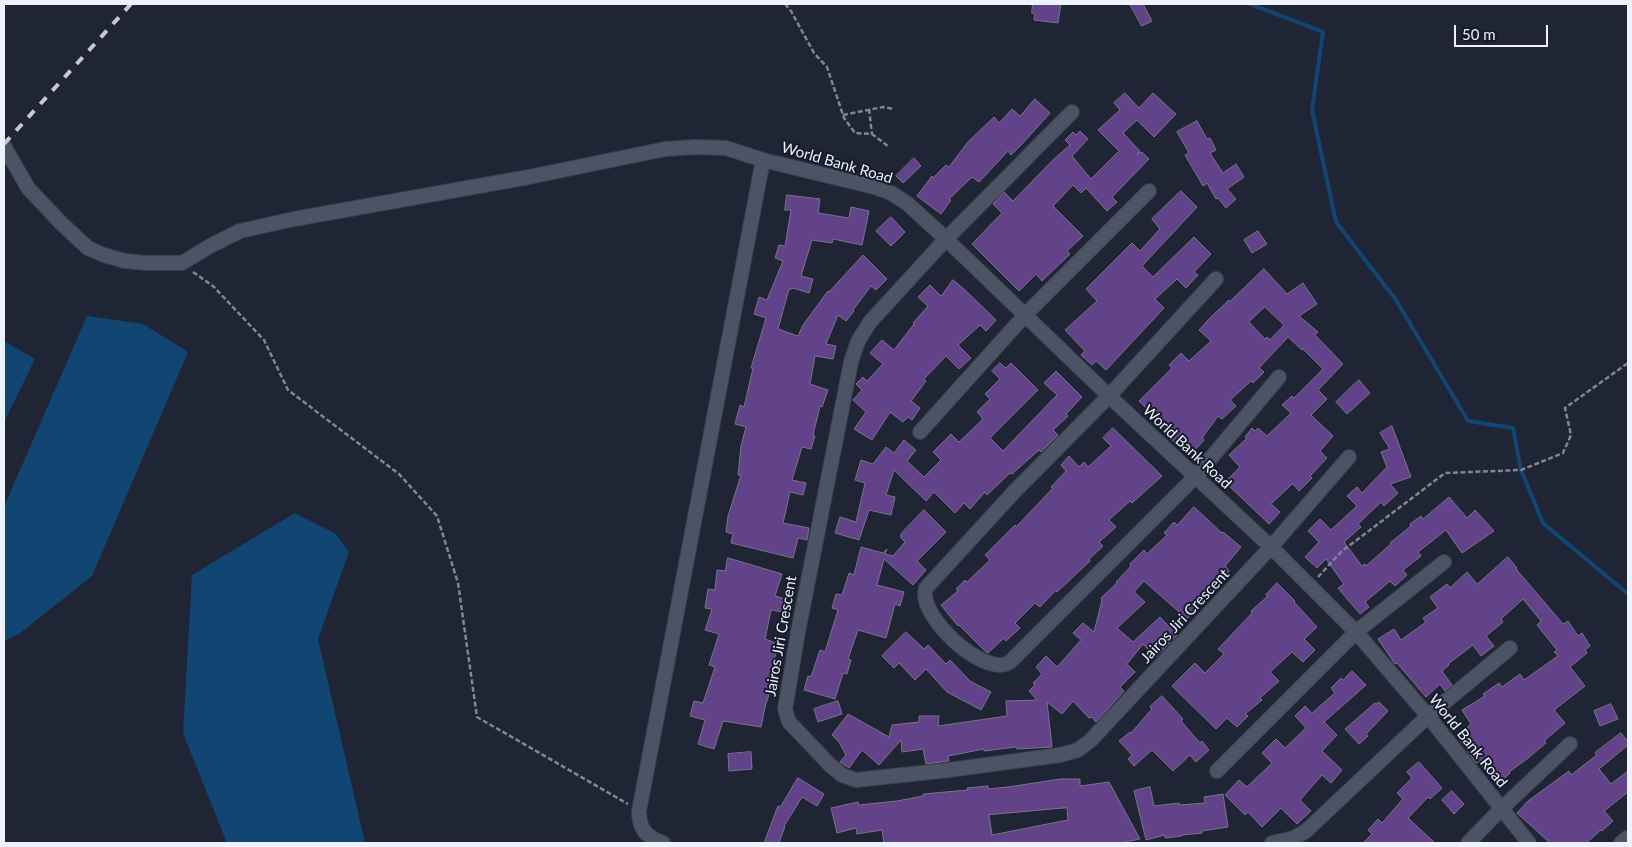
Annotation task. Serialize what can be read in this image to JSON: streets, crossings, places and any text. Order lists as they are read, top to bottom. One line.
{"streets":{"street":["World Bank Road","Jairos Jiri Crescent"]},"crossings":[["World Bank Road","Jairos Jiri Crescent"]],"scale_bar":"50 m"}
